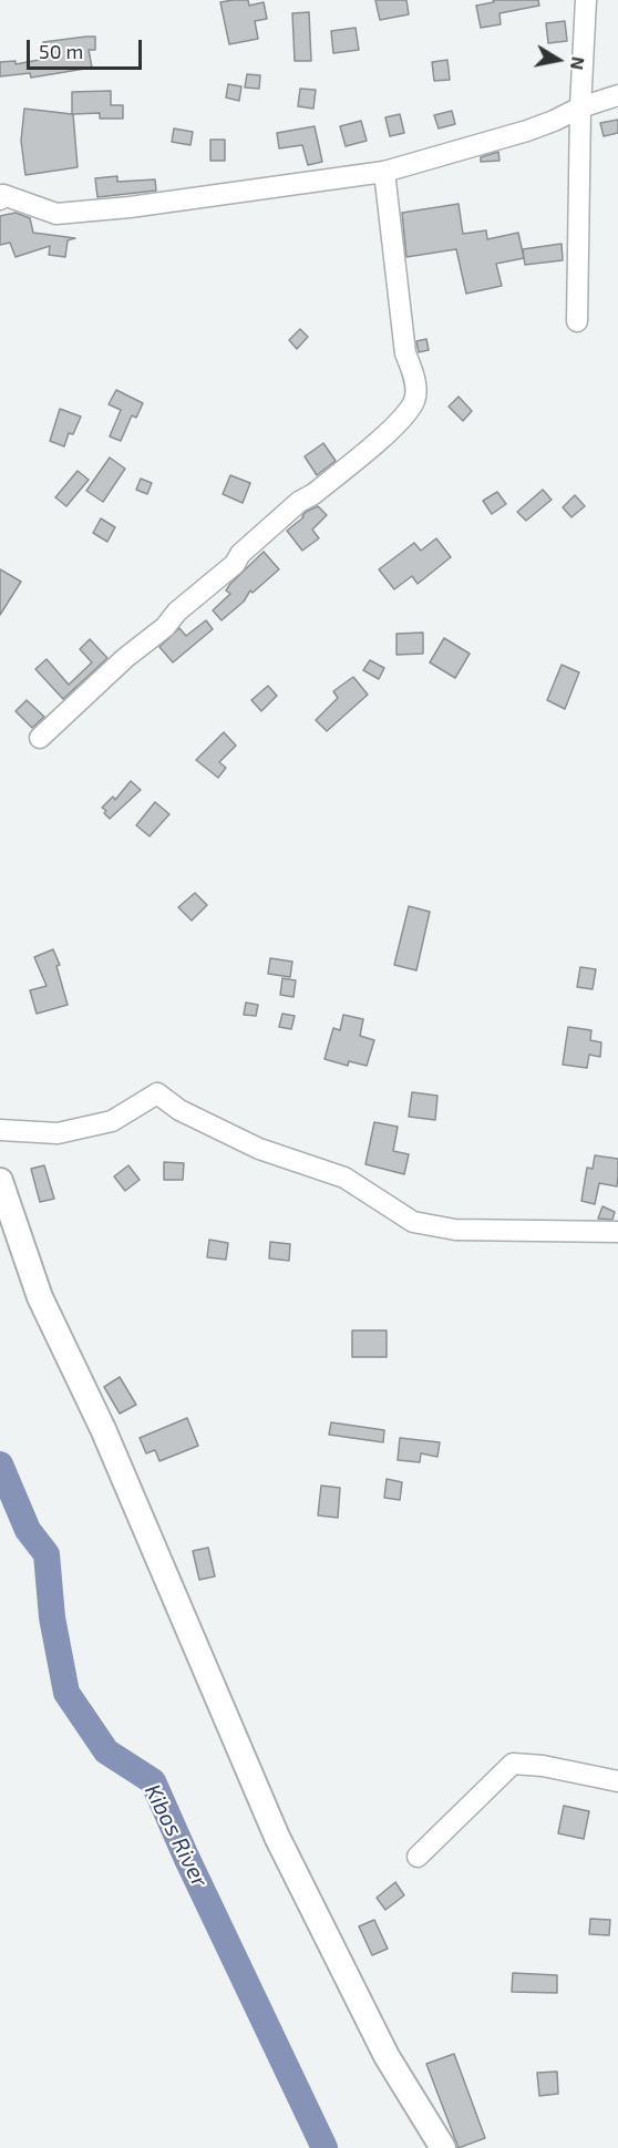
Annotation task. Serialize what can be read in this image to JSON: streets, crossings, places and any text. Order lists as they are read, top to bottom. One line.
{"water":["Kibos River"],"scale_bar":"50 m","north":"right"}
